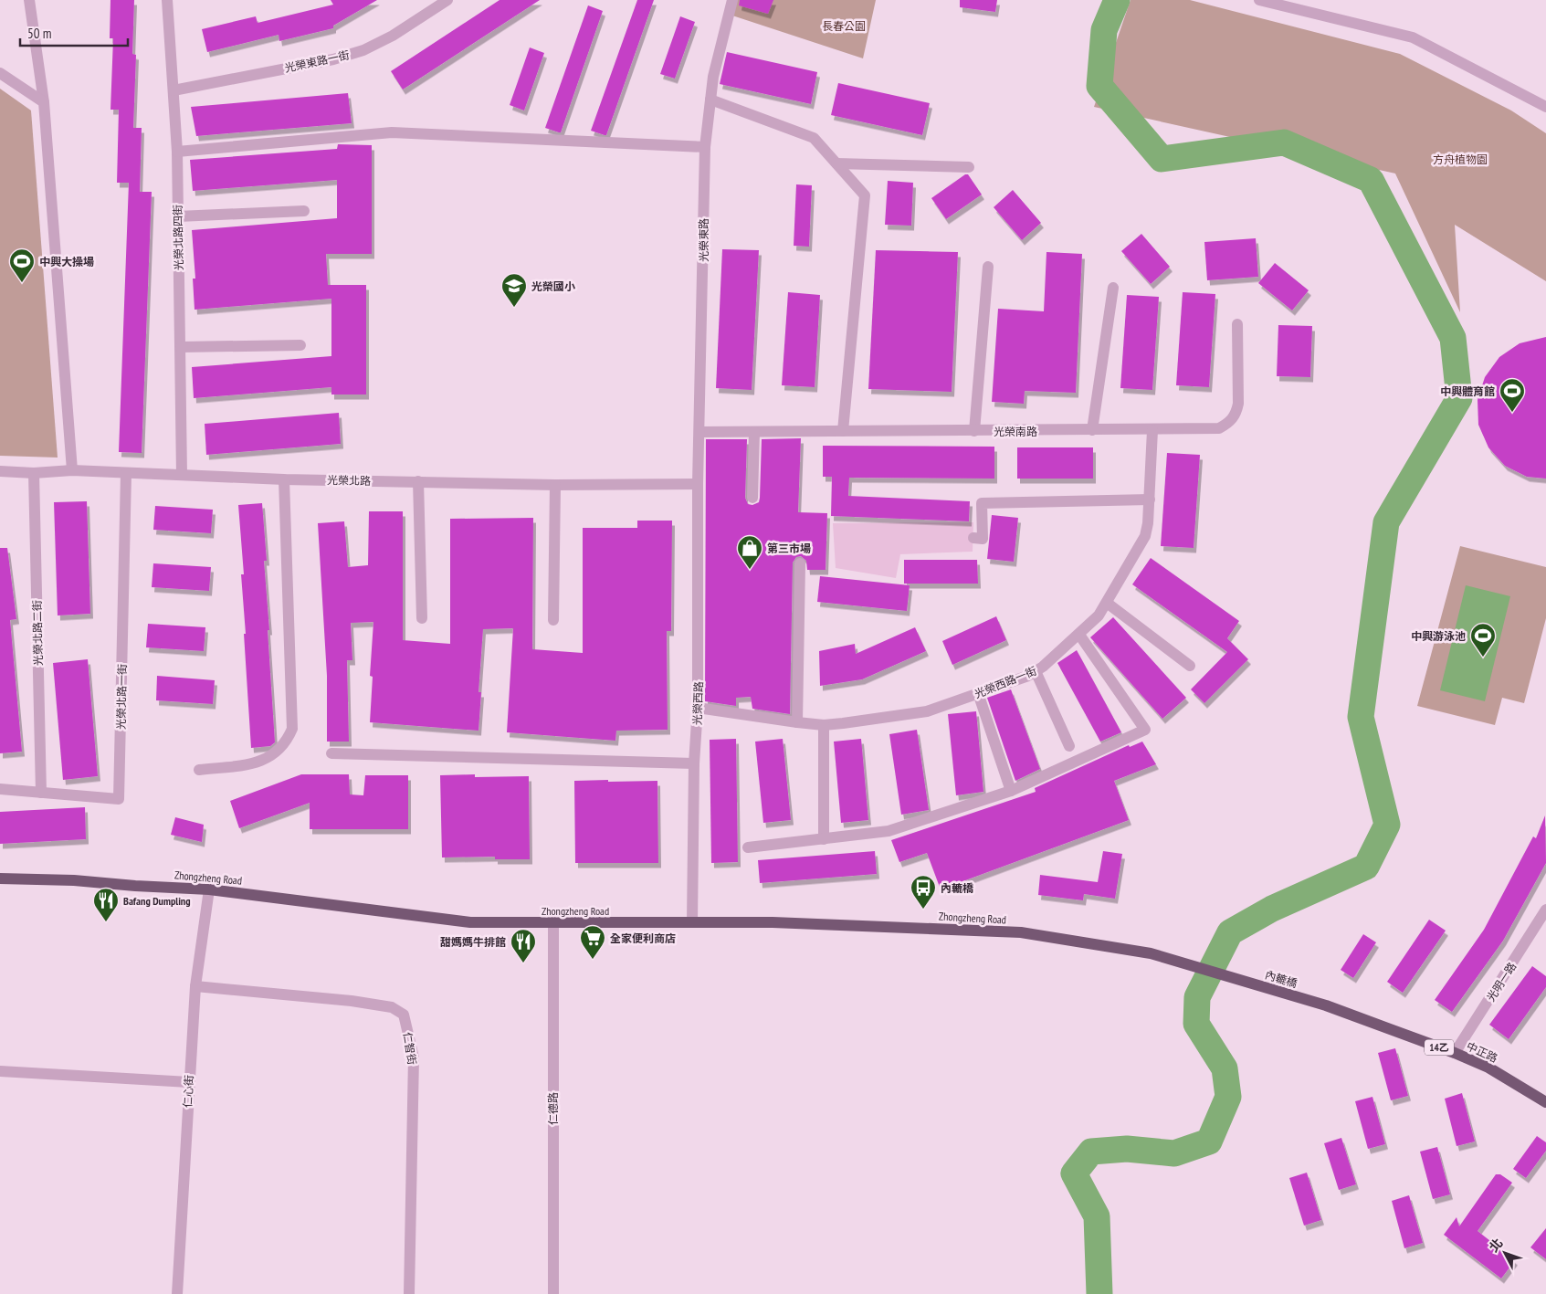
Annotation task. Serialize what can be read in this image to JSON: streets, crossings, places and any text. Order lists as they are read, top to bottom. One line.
{"streets":{"main road":["Zhongzheng Road","內轆橋","14乙","中正路"],"street":["光榮東路一街","光榮北路四街","光榮東路","光榮南路","光榮北路","光榮北路二街","光榮西路一街","光榮北路一街","光榮西路","光明一路","仁智街","仁心街","仁德路"]},"crossings":[["光榮東路一街","光榮北路四街"],["光榮北路四街","光榮北路"],["光榮東路","光榮南路"],["光榮東路","光榮北路"],["光榮東路","光榮西路"],["光榮南路","光榮西路一街"],["光榮北路","光榮北路二街"],["光榮北路","光榮北路一街"],["光榮北路","光榮西路"],["光榮北路二街","光榮北路一街"],["光榮西路一街","光榮西路"],["光榮西路","Zhongzheng Road"],["Zhongzheng Road","內轆橋"],["Zhongzheng Road","仁心街"],["Zhongzheng Road","仁德路"],["內轆橋","中正路"],["光明一路","中正路"],["仁智街","仁心街"]],"parks":["長春公園","方舟植物園"],"places":{"sports":["中興大操場","中興體育館","中興游泳池"],"school or university":["光榮國小"],"shop":["第三市場"],"bus stop":["內轆橋"],"restaurant":["Bafang Dumpling","甜媽媽牛排館"],"supermarket":["全家便利商店"]},"scale_bar":"50 m","north":"top left"}
